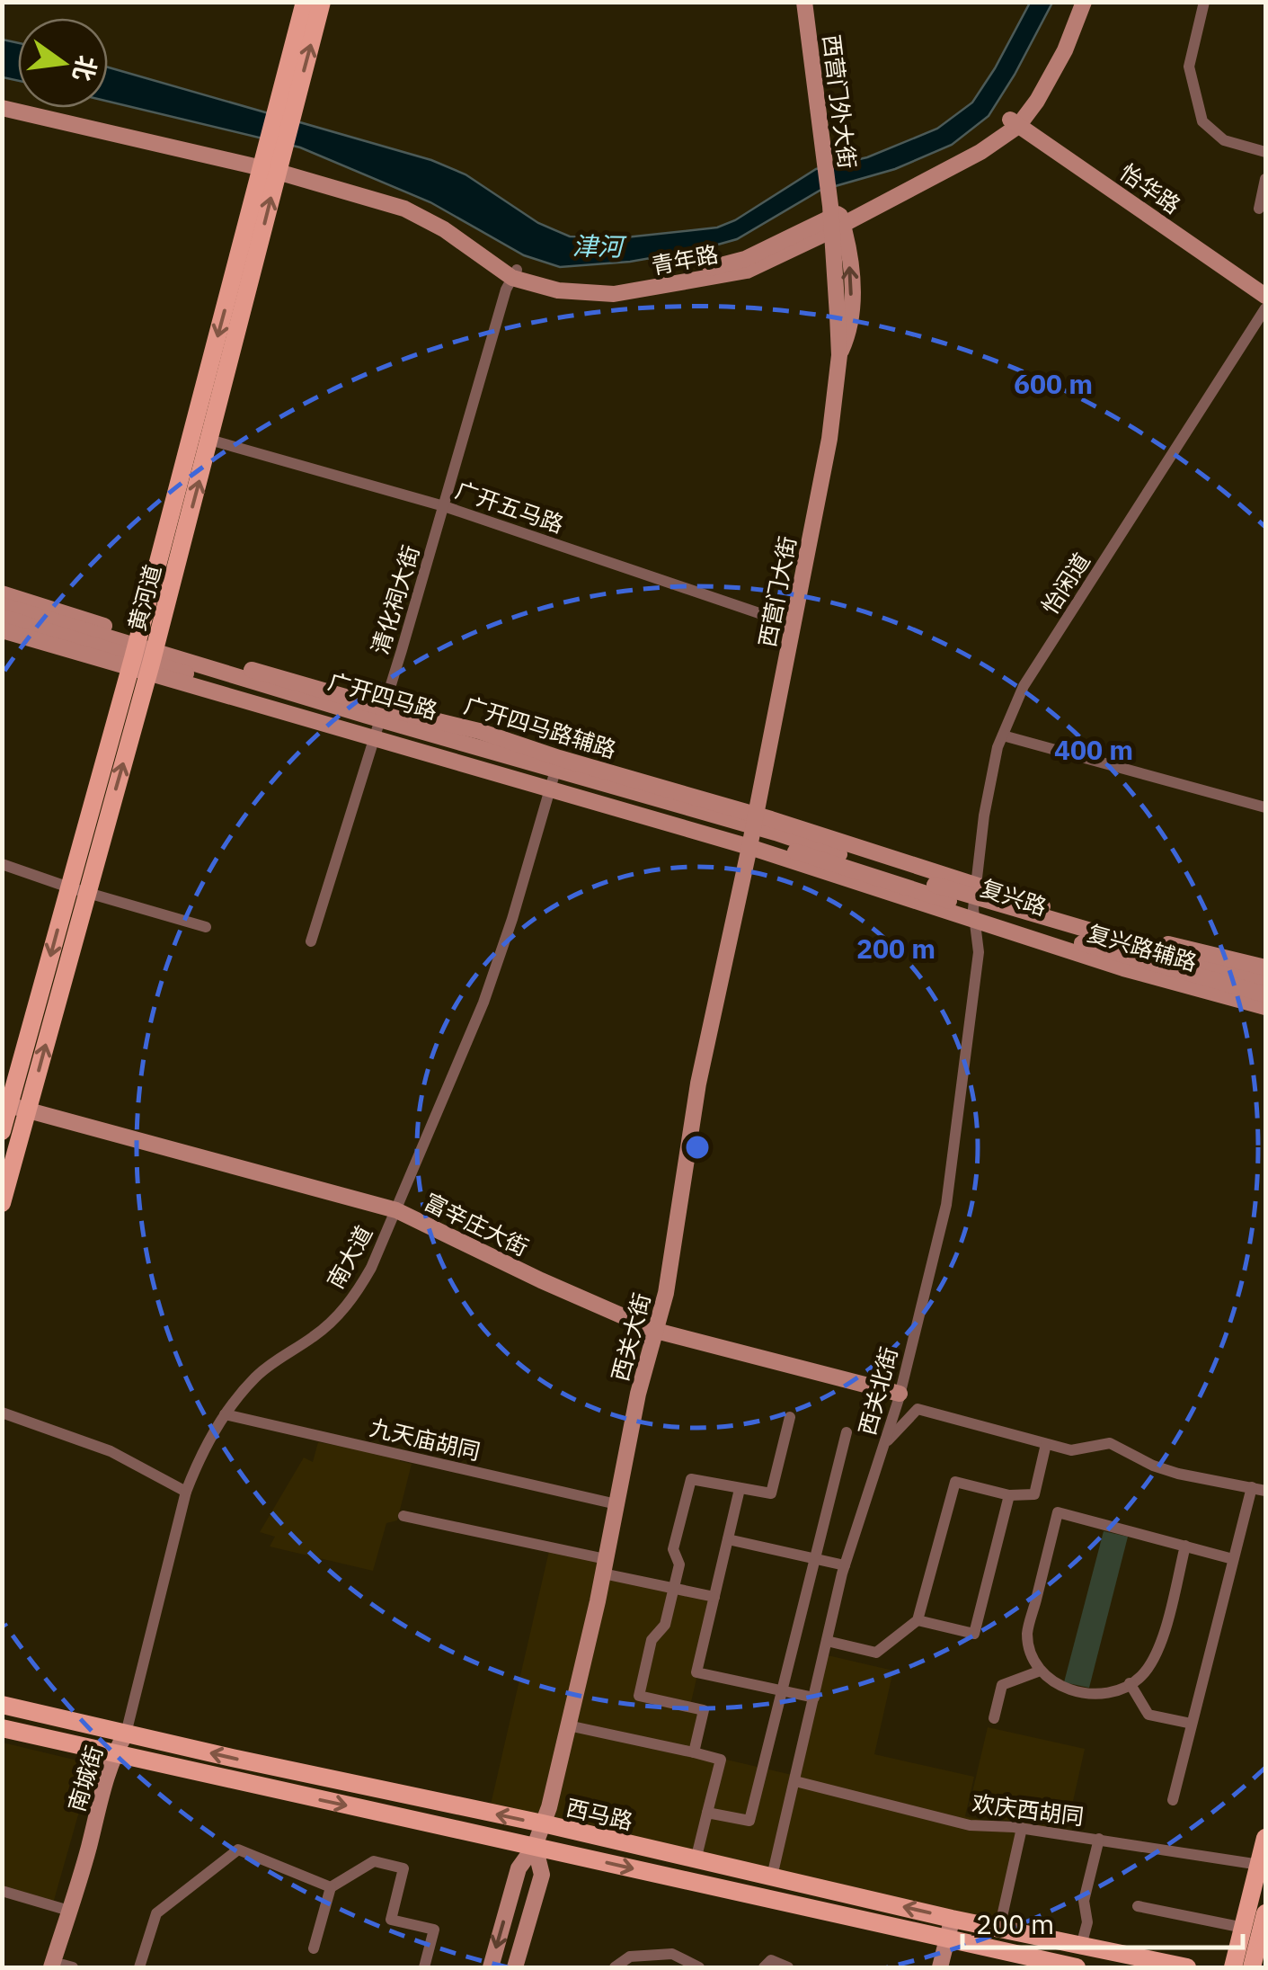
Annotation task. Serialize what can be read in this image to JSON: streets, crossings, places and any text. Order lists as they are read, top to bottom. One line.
{"streets":{"main road":["黄河道","西马路"],"street":["西营门外大街","怡华路","青年路","广开五马路","怡闲道","西营门大街","清化祠大街","广开四马路","广开四马路辅路","复兴路","复兴路辅路","富辛庄大街","南大道","西关大街","西关北街","九天庙胡同","南城街","欢庆西胡同"]},"crossings":[["西营门外大街","青年路"],["西营门外大街","西营门大街"],["怡华路","青年路"],["青年路","西营门大街"],["青年路","黄河道"],["青年路","清化祠大街"],["广开五马路","西营门大街"],["广开五马路","黄河道"],["广开五马路","清化祠大街"],["怡闲道","复兴路"],["怡闲道","复兴路辅路"],["怡闲道","西关北街"],["西营门大街","广开四马路"],["西营门大街","复兴路"],["西营门大街","复兴路辅路"],["西营门大街","西关大街"],["黄河道","广开四马路"],["黄河道","广开四马路辅路"],["黄河道","富辛庄大街"],["清化祠大街","广开四马路"],["清化祠大街","广开四马路辅路"],["广开四马路","广开四马路辅路"],["广开四马路","复兴路"],["广开四马路","复兴路辅路"],["广开四马路","南大道"],["广开四马路","西关大街"],["广开四马路辅路","南大道"],["复兴路","复兴路辅路"],["复兴路","西关大街"],["复兴路","西关北街"],["复兴路辅路","西关大街"],["复兴路辅路","西关北街"],["富辛庄大街","南大道"],["富辛庄大街","西关大街"],["富辛庄大街","西关北街"],["南大道","九天庙胡同"],["南大道","南城街"],["南大道","西马路"],["西关大街","九天庙胡同"],["西关大街","西马路"],["西关北街","欢庆西胡同"],["西关北街","西马路"],["南城街","西马路"]],"water":["津河"],"scale_bar":"200 m","north":"right","rings":["600 m","400 m","200 m"]}
